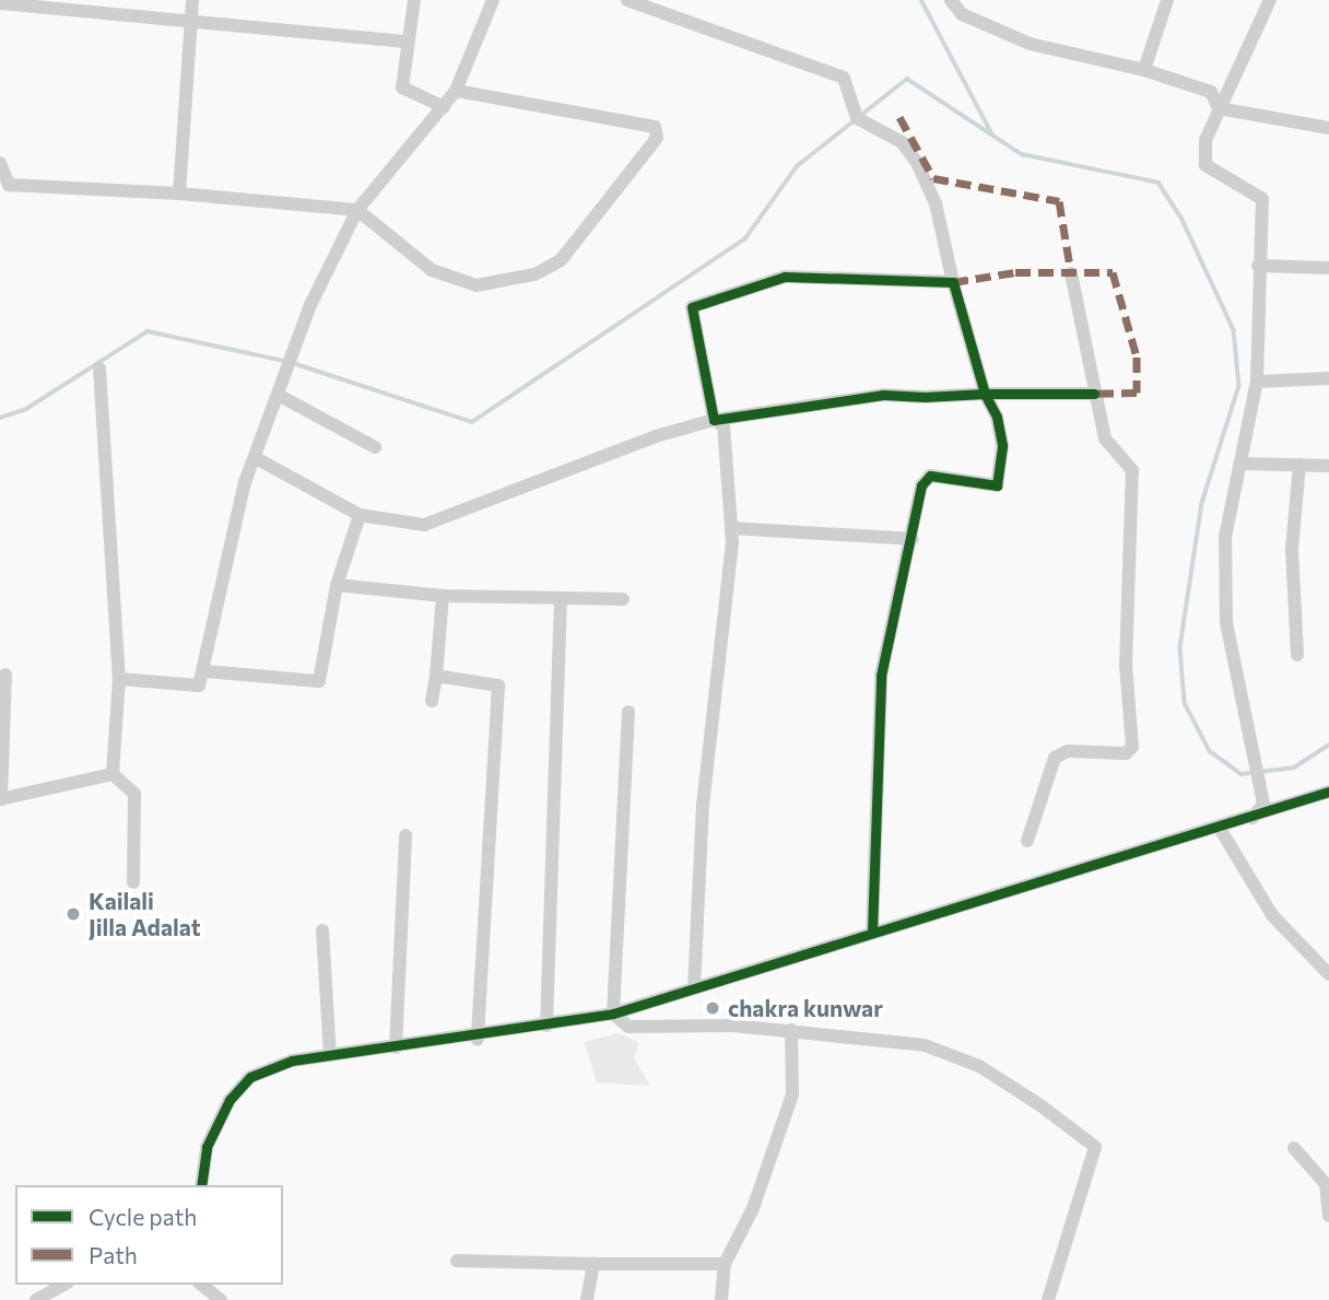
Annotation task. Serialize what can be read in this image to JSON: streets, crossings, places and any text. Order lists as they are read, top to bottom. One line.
{"places":["Kailali Jilla Adalat","chakra kunwar"],"legend":["Cycle path","Path"]}
